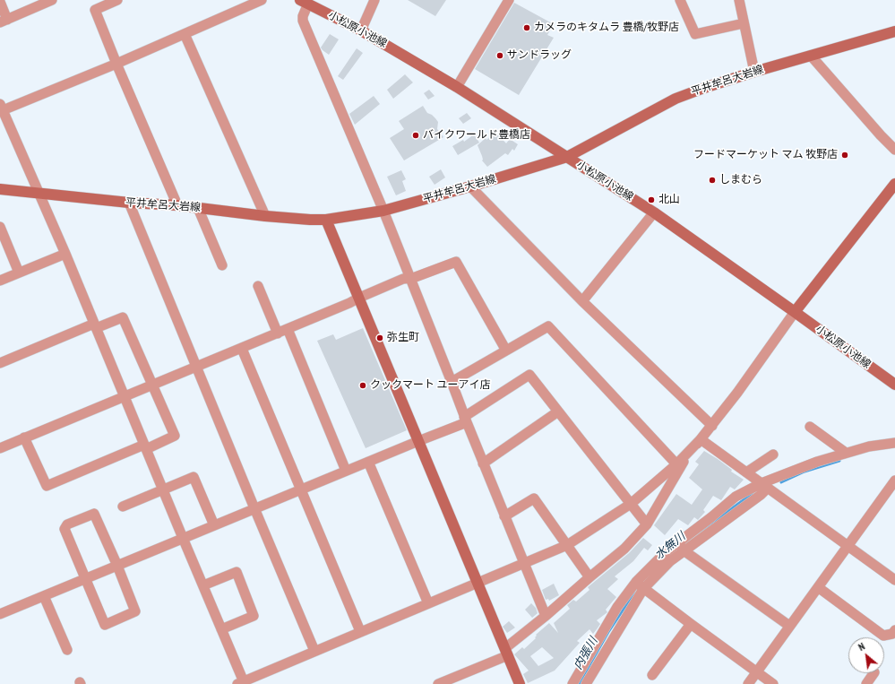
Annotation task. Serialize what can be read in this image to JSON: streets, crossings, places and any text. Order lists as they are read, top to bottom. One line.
{"streets":{"main road":["小松原小池線","平井牟呂大岩線"]},"crossings":[["小松原小池線","平井牟呂大岩線"]],"water":["水無川","内張川"],"places":["カメラのキタムラ 豊橋/牧野店","サンドラッグ","バイクワールド豊橋店","フードマーケット マム 牧野店","しまむら","北山","弥生町","クックマート ユーアイ店"],"north":"top left"}
